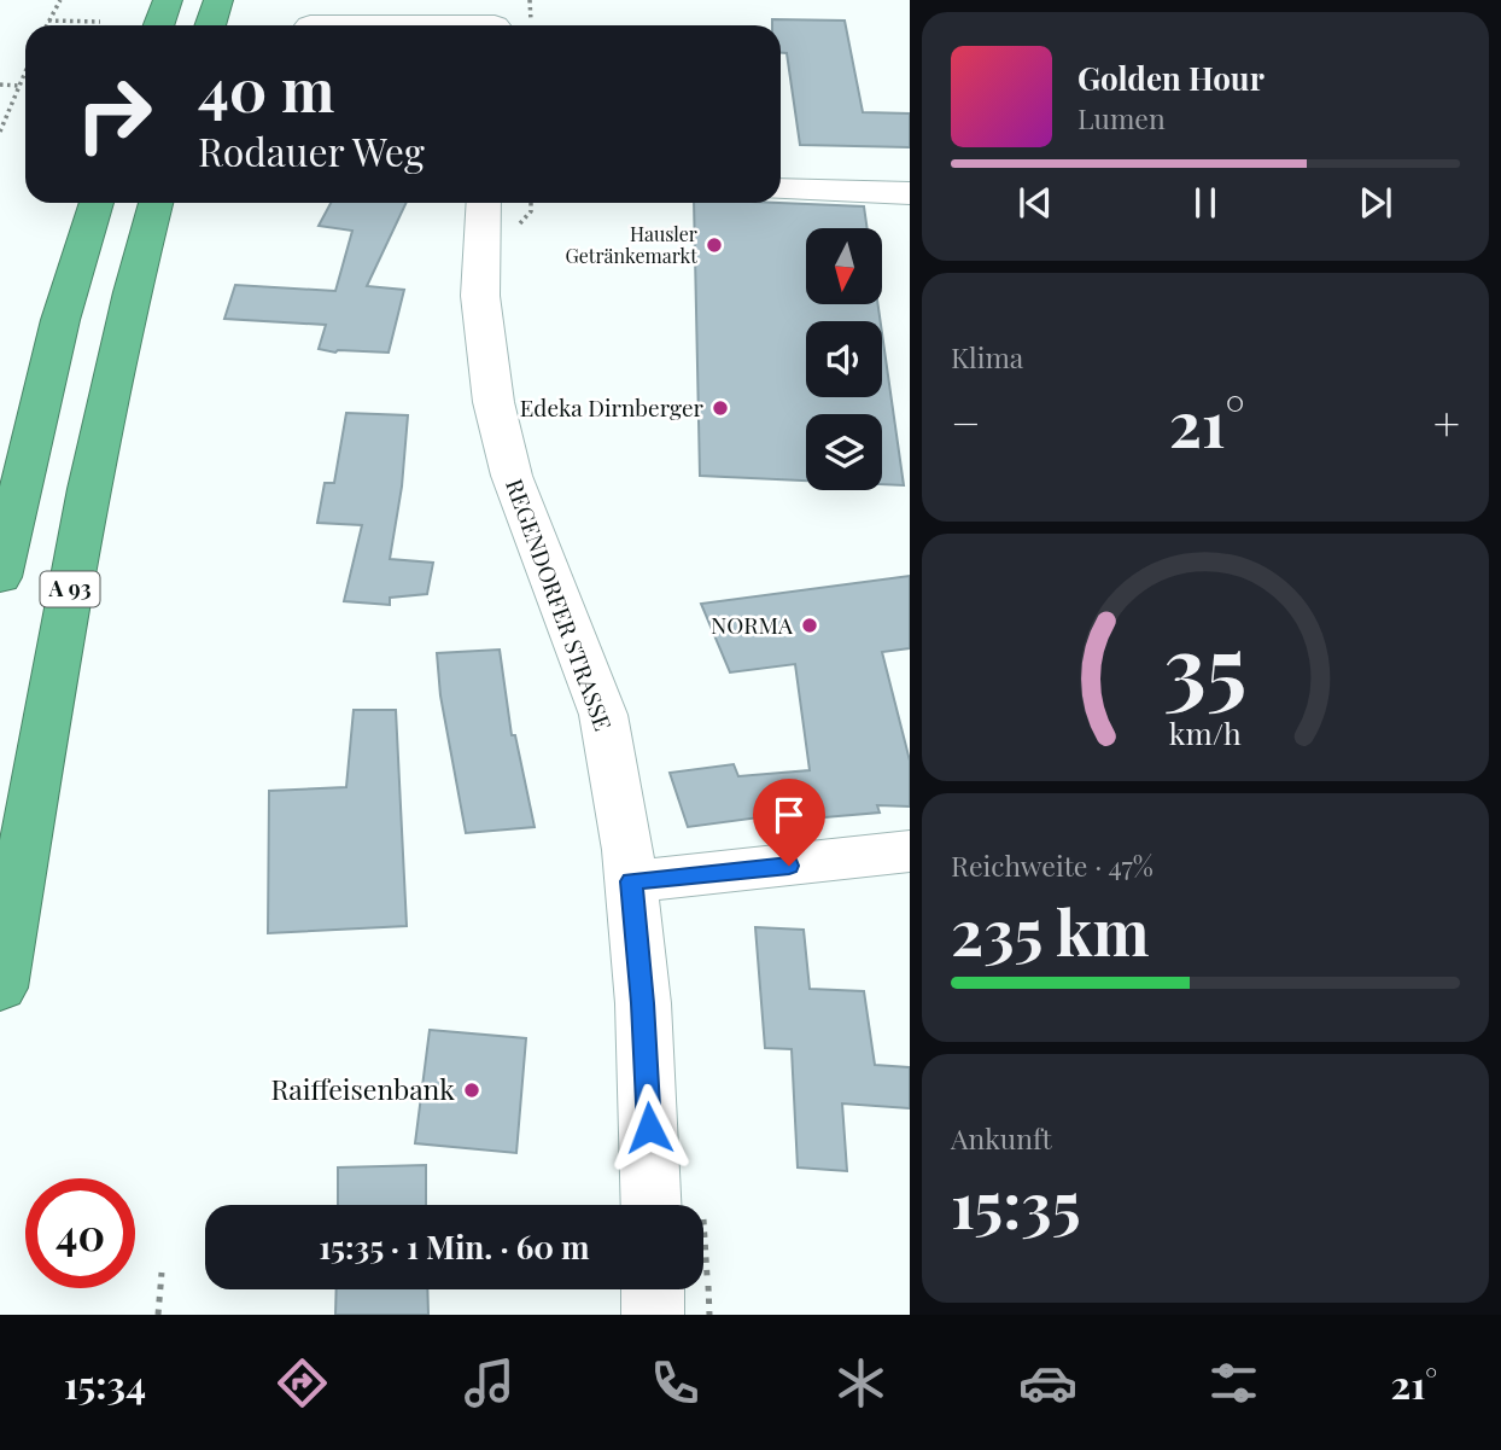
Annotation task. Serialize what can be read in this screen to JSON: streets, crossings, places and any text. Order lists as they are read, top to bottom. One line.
{"streets":{"highway":["A 93"],"street":["REGENDORFER STRASSE"]},"places":["Hausler Getränkemarkt","Edeka Dirnberger","NORMA","Raiffeisenbank"],"north":"bottom","page":{"turn":["40 m","Rodauer Weg"],"song":["Golden Hour","Lumen"],"tile":["Klima",["Reichweite · 47%","235 km"],["Ankunft","15:35"]],"heat":["−","21°","+"],"limit":"40","trip":"15:35 · 1 Min. · 60 m","tabs":["15:34","21°"],"gauge":["35","km/h"]}}
